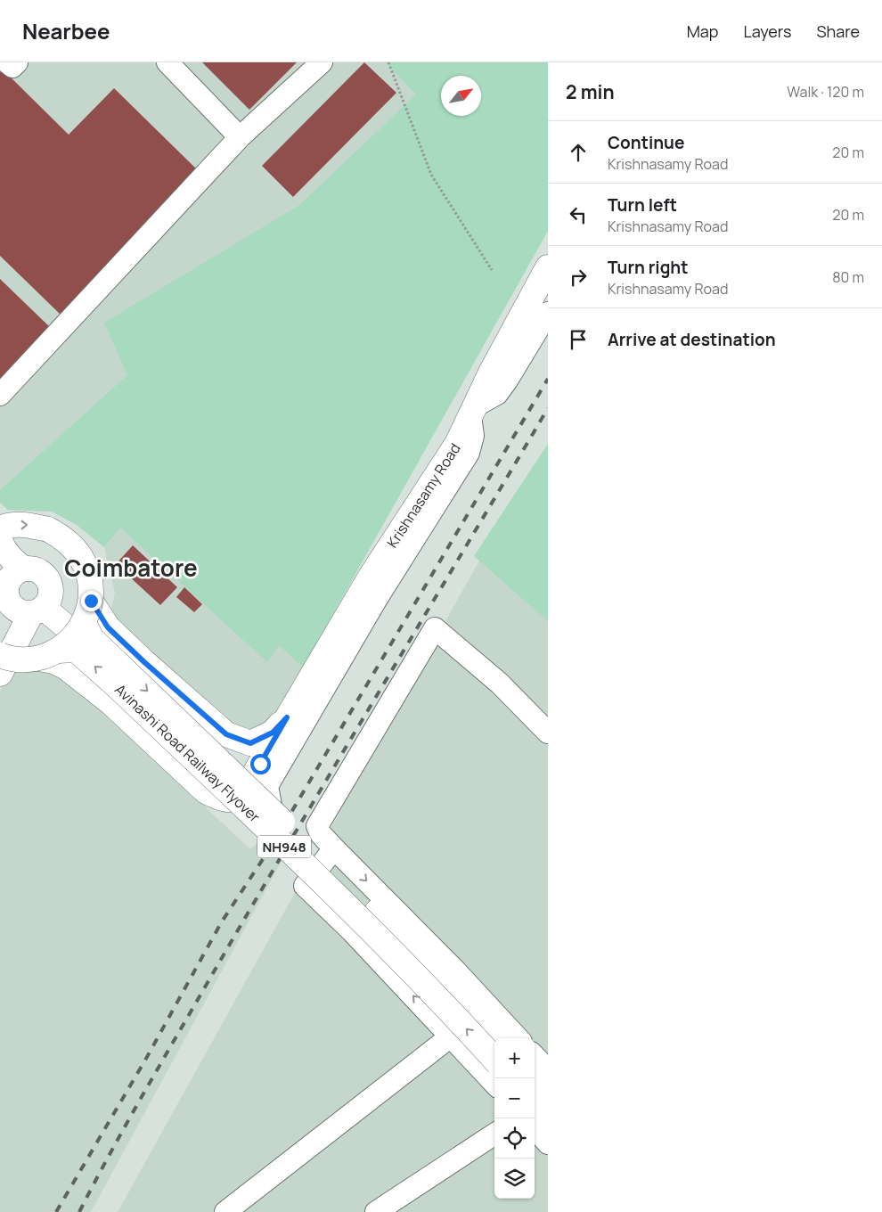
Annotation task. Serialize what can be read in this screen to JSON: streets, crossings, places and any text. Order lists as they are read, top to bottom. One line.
{"streets":{"main road":["Krishnasamy Road","Avinashi Road Railway Flyover","NH948"]},"crossings":[["Krishnasamy Road","Avinashi Road Railway Flyover"],["Krishnasamy Road","NH948"],["Avinashi Road Railway Flyover","NH948"]],"districts":["Coimbatore"],"north":"top right","page":{"header":"Nearbee","nav":["Map","Layers","Share"],"heading":["2 min","Walk · 120 m"],"list":[["Continue","Krishnasamy Road","20 m"],["Turn left","Krishnasamy Road","20 m"],["Turn right","Krishnasamy Road","80 m"],"Arrive at destination"],"map_buttons":["+","−"]}}
